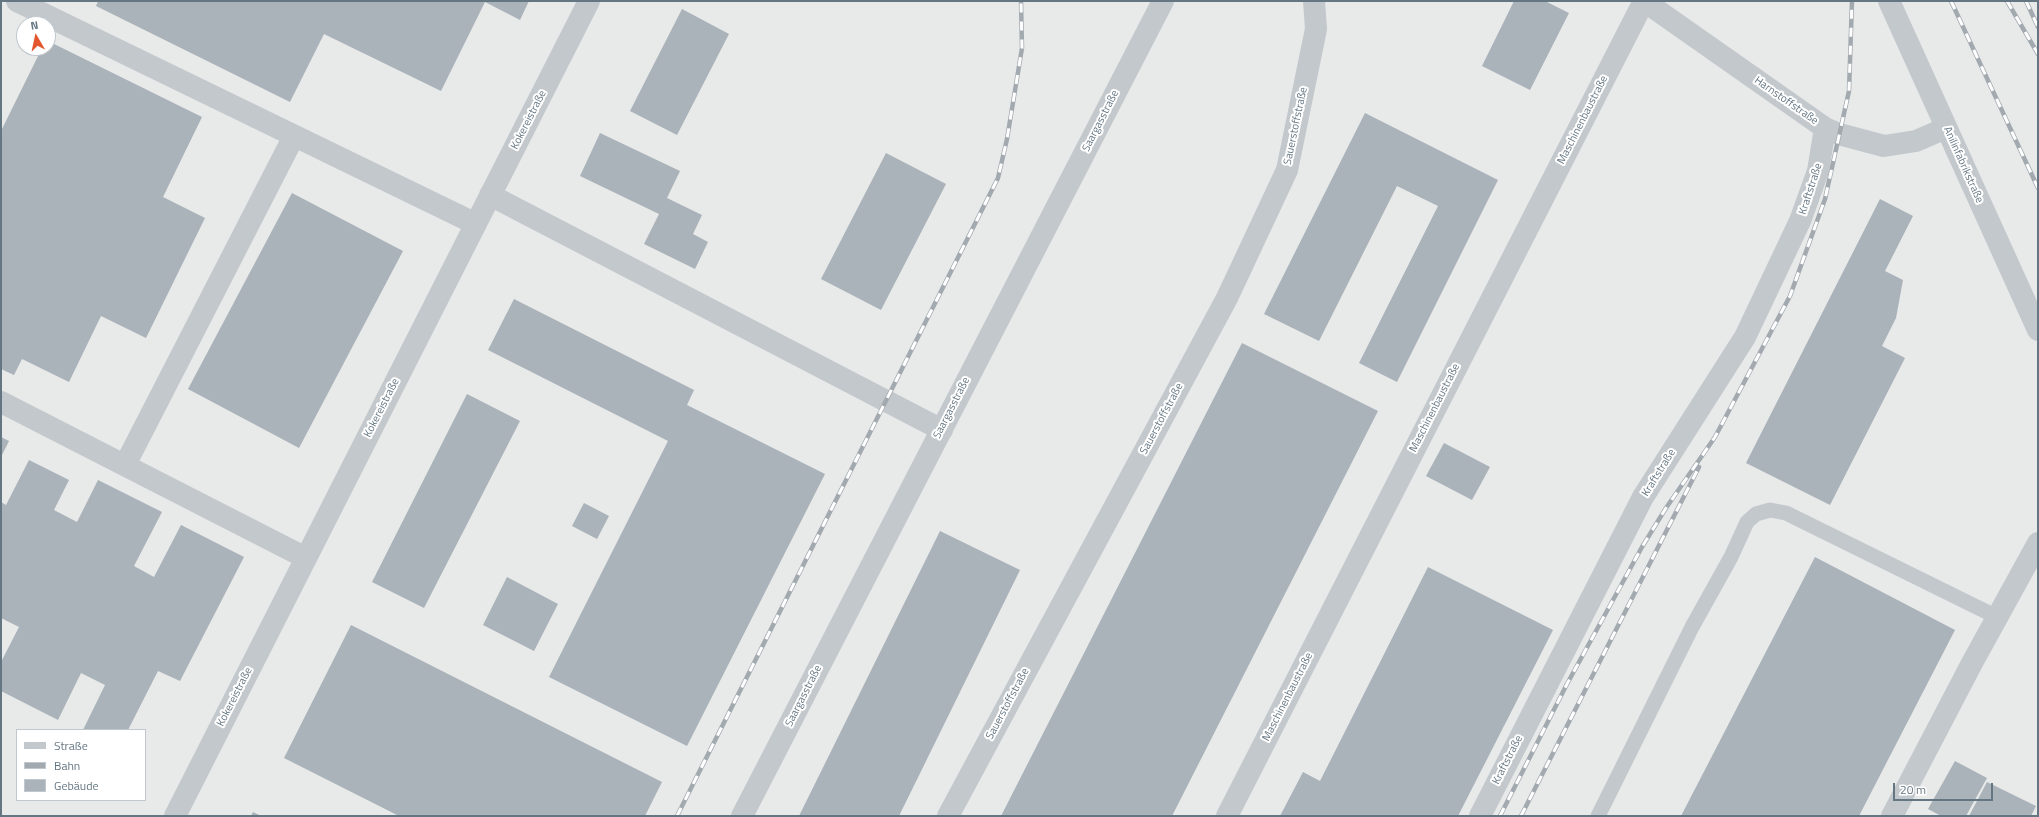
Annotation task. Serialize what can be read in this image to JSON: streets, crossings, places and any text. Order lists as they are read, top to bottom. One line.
{"streets":{"street":["Harnstoffstraße","Kokereistraße","Maschinenbaustraße","Saargasstraße","Sauerstoffstraße","Anilinfabrikstraße","Kraftstraße"]},"crossings":[["Harnstoffstraße","Maschinenbaustraße"],["Harnstoffstraße","Anilinfabrikstraße"],["Harnstoffstraße","Kraftstraße"]],"legend":["Straße","Bahn","Gebäude"],"scale_bar":"20 m","north":"top"}
